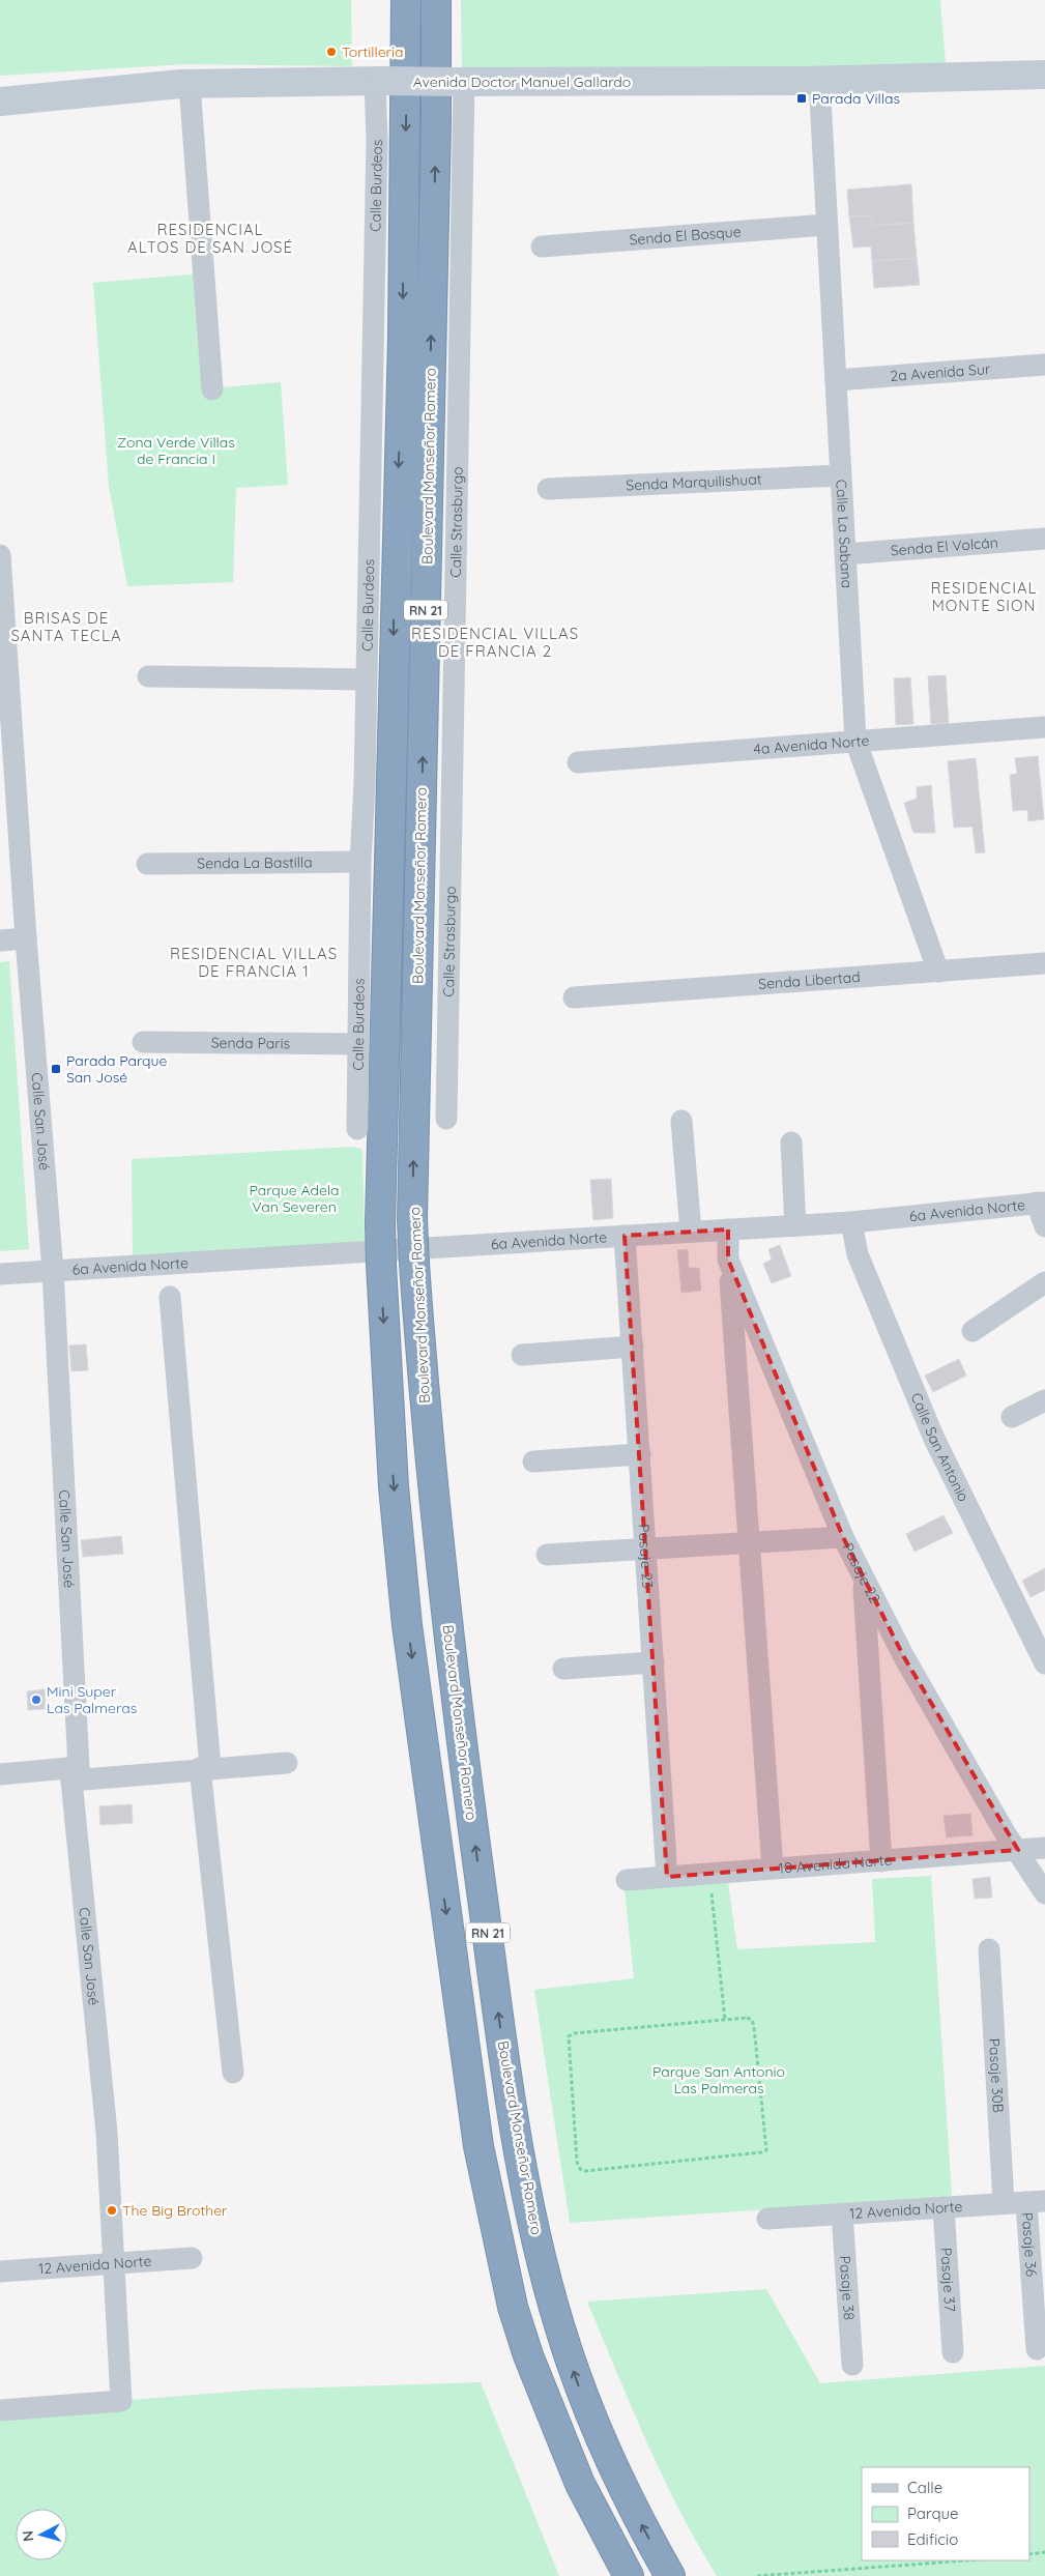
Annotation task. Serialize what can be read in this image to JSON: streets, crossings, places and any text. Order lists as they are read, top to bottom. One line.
{"streets":{"highway":["Boulevard Monseñor Romero","RN 21"],"street":["Avenida Doctor Manuel Gallardo","Calle Burdeos","Senda El Bosque","2a Avenida Sur","Senda Marquilishuat","Calle Strasburgo","Calle La Sabana","Senda El Volcán","4a Avenida Norte","Senda La Bastilla","Senda Libertad","Senda Paris","Calle San José","6a Avenida Norte","Calle San Antonio","Pasaje 23","Pasaje 22","10 Avenida Norte","Pasaje 30B","12 Avenida Norte","Pasaje 36","Pasaje 37","Pasaje 38"]},"crossings":[["Avenida Doctor Manuel Gallardo","Calle Burdeos"],["Avenida Doctor Manuel Gallardo","Calle Strasburgo"],["Avenida Doctor Manuel Gallardo","Calle La Sabana"],["Calle Burdeos","Senda La Bastilla"],["Calle Burdeos","Senda Paris"],["Senda El Bosque","Calle La Sabana"],["2a Avenida Sur","Calle La Sabana"],["Senda Marquilishuat","Calle La Sabana"],["Calle La Sabana","Senda El Volcán"],["Calle La Sabana","4a Avenida Norte"],["Calle La Sabana","Senda Libertad"],["Calle San José","6a Avenida Norte"],["Calle San José","12 Avenida Norte"],["6a Avenida Norte","Calle San Antonio"],["6a Avenida Norte","Pasaje 23"],["6a Avenida Norte","Pasaje 22"],["Pasaje 23","10 Avenida Norte"],["Pasaje 22","10 Avenida Norte"],["Pasaje 30B","12 Avenida Norte"],["12 Avenida Norte","Pasaje 36"],["12 Avenida Norte","Pasaje 37"],["12 Avenida Norte","Pasaje 38"]],"districts":["RESIDENCIAL ALTOS DE SAN JOSÉ","RESIDENCIAL MONTE SION","BRISAS DE SANTA TECLA","RESIDENCIAL VILLAS DE FRANCIA 2","RESIDENCIAL VILLAS DE FRANCIA 1"],"parks":["Zona Verde Villas de Francia I","Parque Adela Van Severen","Parque San Antonio Las Palmeras"],"places":{"other":["Tortilleria","Mini Super Las Palmeras","The Big Brother"],"transit":["Parada Villas","Parada Parque San José"]},"legend":["Calle","Parque","Edificio"],"north":"left"}
